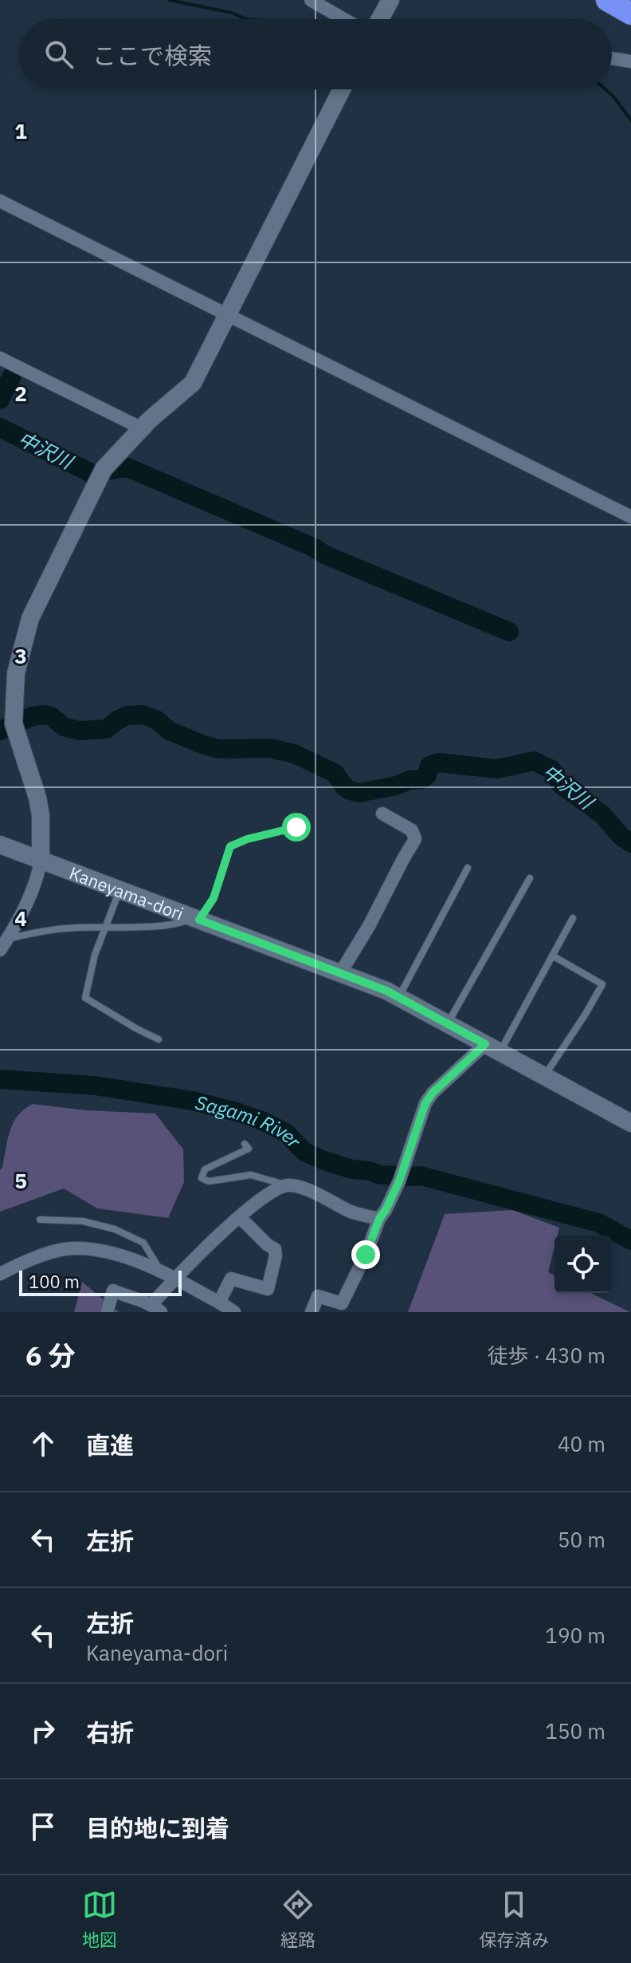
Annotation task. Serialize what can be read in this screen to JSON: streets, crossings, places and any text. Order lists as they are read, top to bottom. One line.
{"streets":{"street":["Kaneyama-dori"]},"water":["中沢川","Sagami River"],"scale_bar":"100 m","page":{"search":"ここで検索","scale":"100 m","heading":["6 分","徒歩 · 430 m"],"list":[["直進","40 m"],["左折","50 m"],["左折","Kaneyama-dori","190 m"],["右折","150 m"],"目的地に到着"],"nav":["地図","経路","保存済み"]},"grid":{"rows":["1","2","3","4","5"]}}
